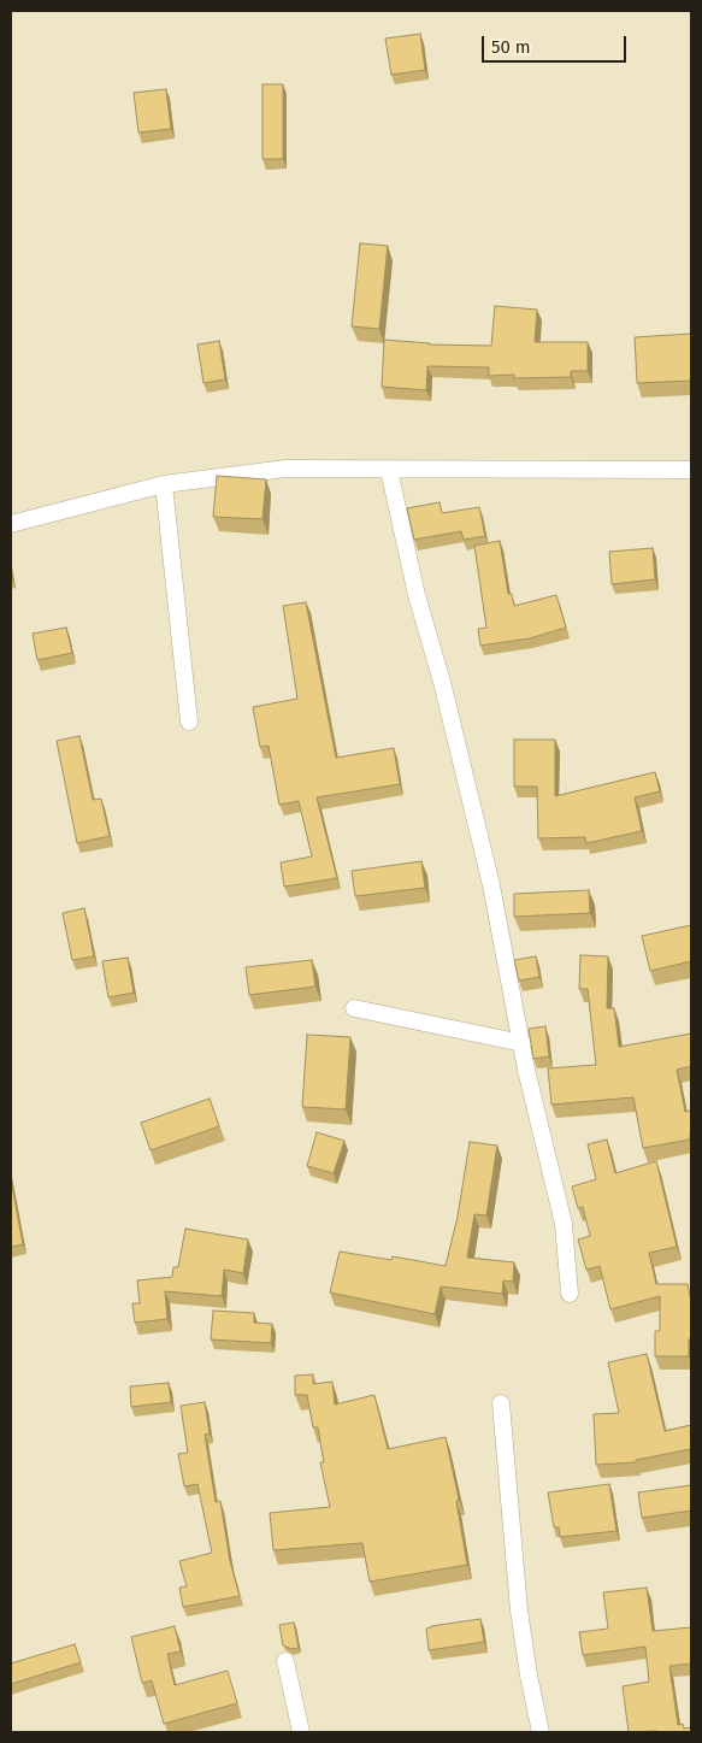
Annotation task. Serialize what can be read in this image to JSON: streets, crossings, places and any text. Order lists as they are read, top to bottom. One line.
{"scale_bar":"50 m"}
